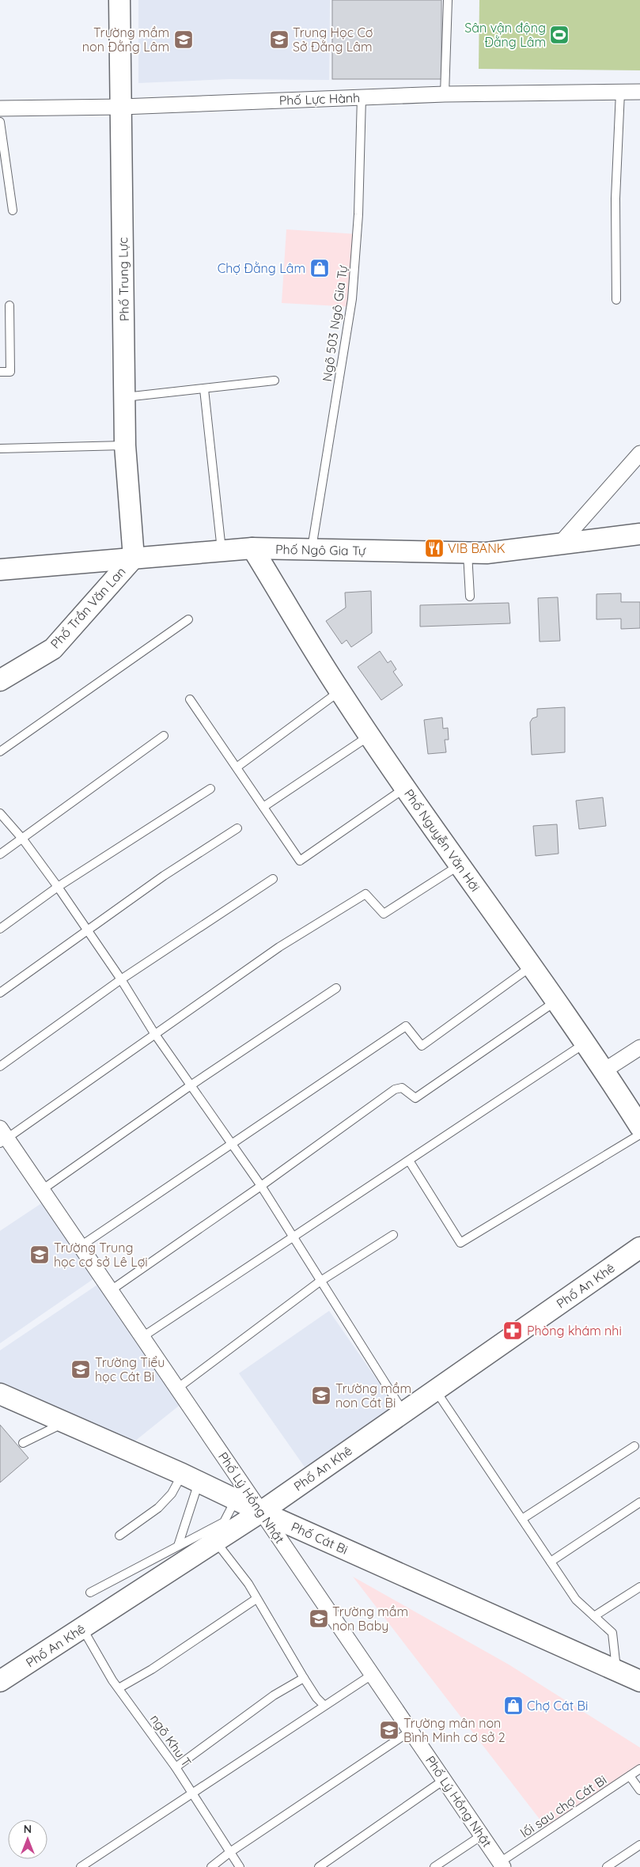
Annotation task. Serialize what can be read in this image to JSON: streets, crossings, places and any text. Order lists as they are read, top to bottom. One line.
{"streets":{"street":["Phố Lực Hành","Phố Trung Lực","Phố Ngô Gia Tự","Phố Trần Văn Lan","Phố Nguyễn Văn Hới","Phố An Khê","Phố Lý Hồng Nhật","Phố Cát Bi"],"lane":["Ngõ 503 Ngô Gia Tự","ngõ Khu T","lối sau chợ Cát Bi"]},"crossings":[["Phố Lực Hành","Phố Trung Lực"],["Phố Lực Hành","Ngõ 503 Ngô Gia Tự"],["Phố Trung Lực","Phố Ngô Gia Tự"],["Phố Trung Lực","Phố Trần Văn Lan"],["Ngõ 503 Ngô Gia Tự","Phố Ngô Gia Tự"],["Phố Ngô Gia Tự","Phố Trần Văn Lan"],["Phố Ngô Gia Tự","Phố Nguyễn Văn Hới"],["Phố An Khê","Phố Lý Hồng Nhật"],["Phố An Khê","Phố Cát Bi"],["Phố An Khê","ngõ Khu T"],["Phố Lý Hồng Nhật","Phố Cát Bi"],["Phố Lý Hồng Nhật","lối sau chợ Cát Bi"]],"places":{"sports":["Sân vận động Đằng Lâm"],"school or university":["Trường mầm non Đằng Lâm","Trung Học Cơ Sở Đằng Lâm","Trường Trung học cơ sở Lê Lợi","Trường Tiểu học Cát Bi","Trường mầm non Cát Bi","Trường mầm non Baby","Trường mân non Bình Minh cơ sở 2"],"shop":["Chợ Đằng Lâm","Chợ Cát Bi"],"restaurant":["VIB BANK"],"pharmacy":["Phòng khám nhi"]},"north":"top"}
